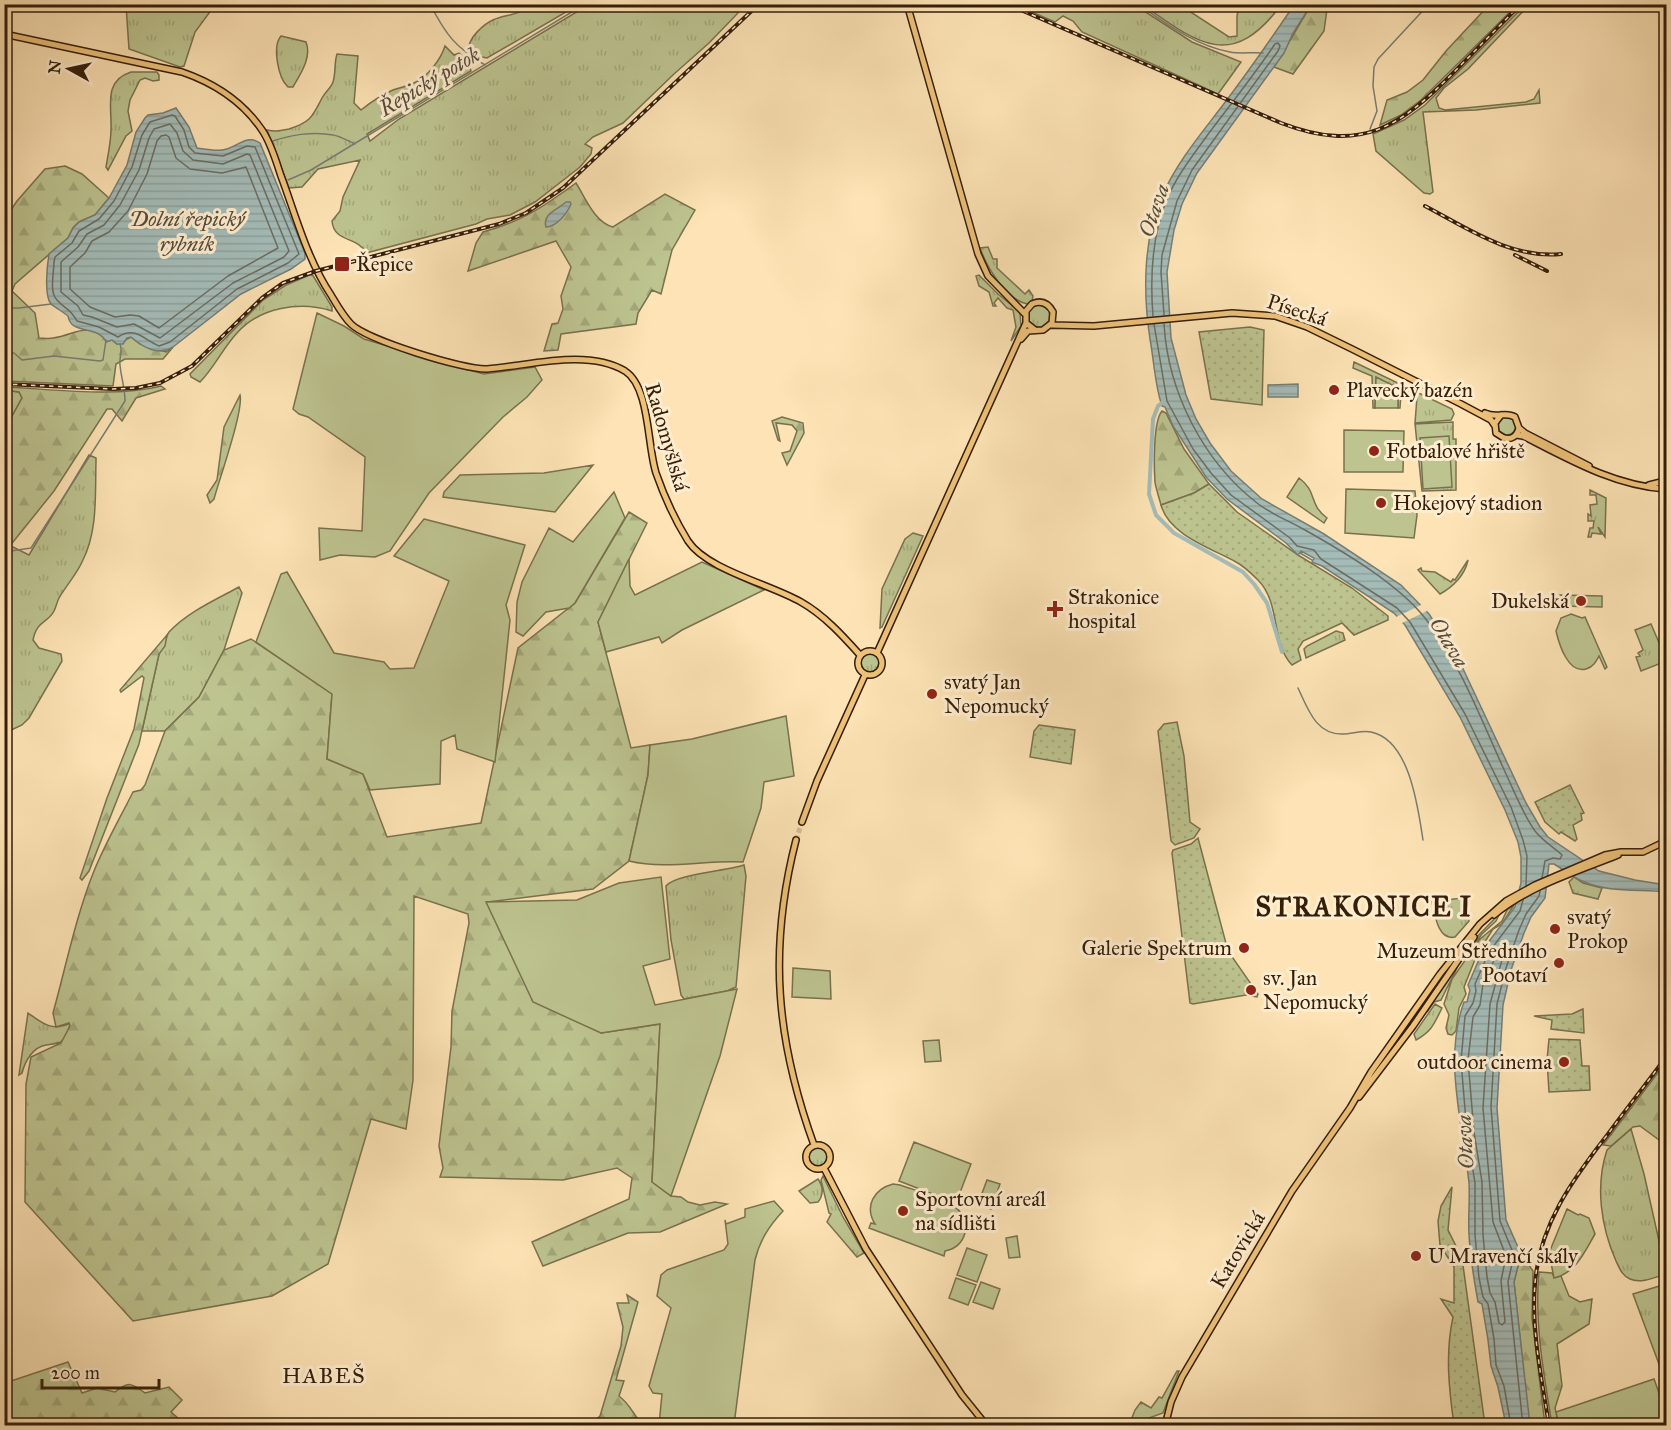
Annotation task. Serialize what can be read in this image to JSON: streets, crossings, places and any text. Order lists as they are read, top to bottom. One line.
{"streets":{"main road":["Písecká","Radomyšlská","Katovická"]},"districts":["STRAKONICE I","HABEŠ"],"water":["Řepický potok","Otava","Dolní řepický rybník"],"places":{"transit":["Řepice"],"other":["Plavecký bazén","Fotbalové hřiště","Hokejový stadion","Dukelská","svatý Jan Nepomucký","svatý Prokop","Galerie Spektrum","Muzeum Středního Pootaví","sv. Jan Nepomucký","outdoor cinema","Sportovní areál na sídlišti","U Mravenčí skály"],"health":["Strakonice hospital"]},"scale_bar":"200 m","north":"left"}
